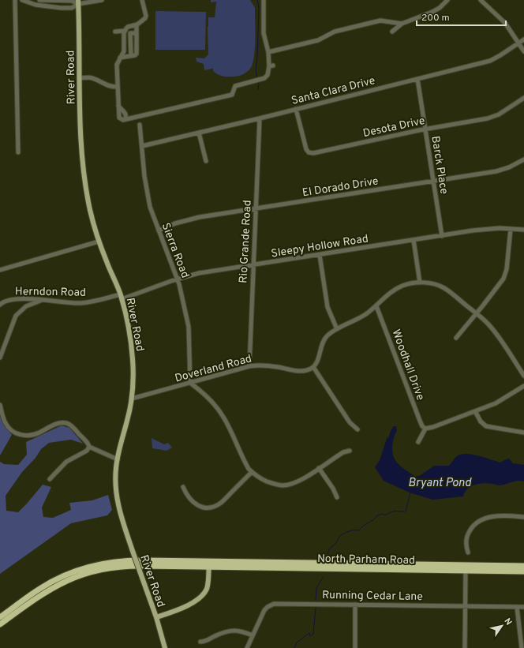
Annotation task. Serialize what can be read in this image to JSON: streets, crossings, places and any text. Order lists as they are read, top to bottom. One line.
{"streets":{"highway":["North Parham Road"],"main road":["River Road"],"street":["Santa Clara Drive","Desota Drive","Barck Place","El Dorado Drive","Rio Grande Road","Sleepy Hollow Road","Sierra Road","Herndon Road","Woodhall Drive","Doverland Road","Running Cedar Lane"]},"crossings":[["River Road","Sleepy Hollow Road"],["River Road","Herndon Road"],["River Road","Doverland Road"],["Santa Clara Drive","Desota Drive"],["Santa Clara Drive","Barck Place"],["Santa Clara Drive","Rio Grande Road"],["Santa Clara Drive","Sierra Road"],["Desota Drive","Barck Place"],["Barck Place","El Dorado Drive"],["Barck Place","Sleepy Hollow Road"],["El Dorado Drive","Rio Grande Road"],["El Dorado Drive","Sierra Road"],["Rio Grande Road","Sleepy Hollow Road"],["Rio Grande Road","Doverland Road"],["Sleepy Hollow Road","Sierra Road"],["Sleepy Hollow Road","Herndon Road"],["Sierra Road","Doverland Road"]],"water":["Bryant Pond"],"scale_bar":"200 m","north":"top right"}
